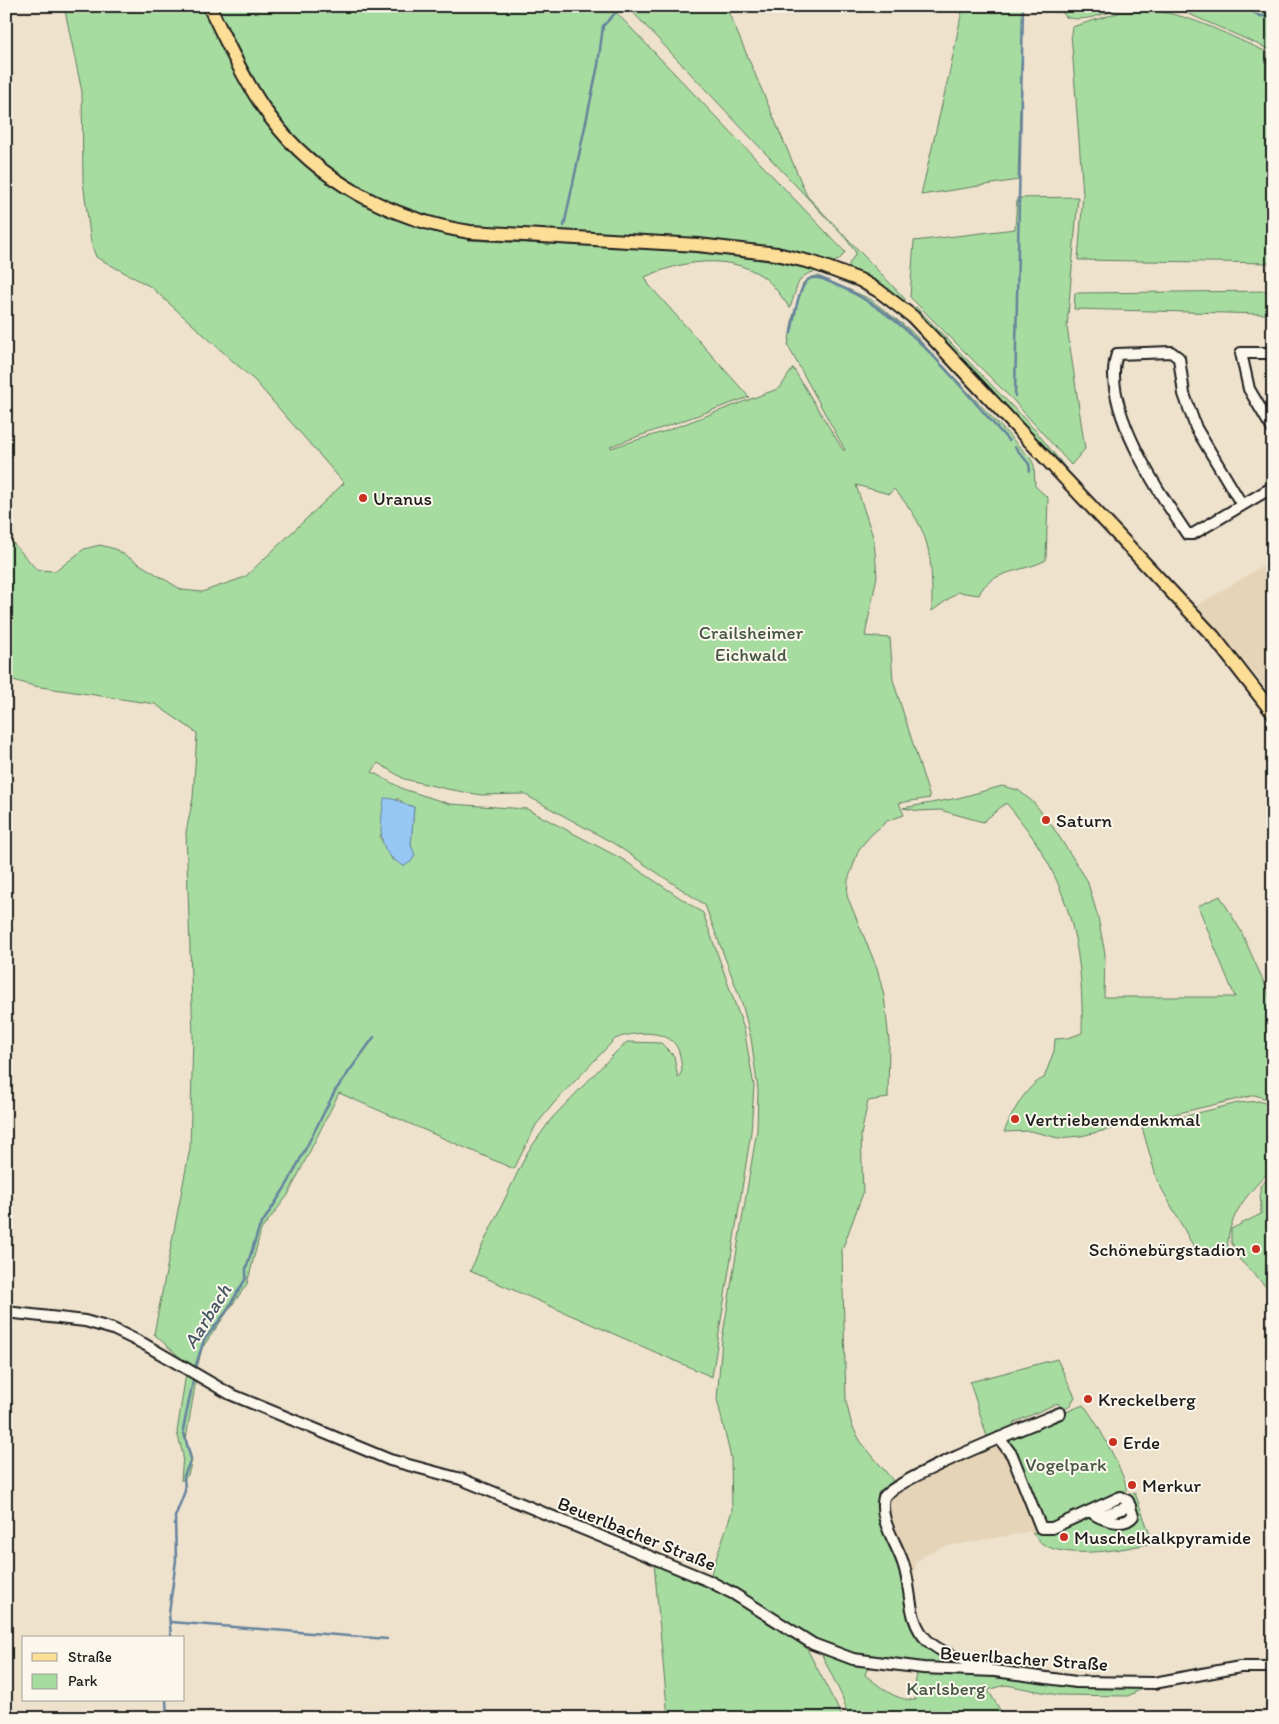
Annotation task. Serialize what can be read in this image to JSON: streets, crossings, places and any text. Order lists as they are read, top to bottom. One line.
{"streets":{"street":["Beuerlbacher Straße"]},"water":["Aarbach"],"parks":["Crailsheimer Eichwald","Vogelpark","Karlsberg"],"places":["Uranus","Saturn","Vertriebenendenkmal","Schönebürgstadion","Kreckelberg","Erde","Merkur","Muschelkalkpyramide"],"legend":["Straße","Park"]}
